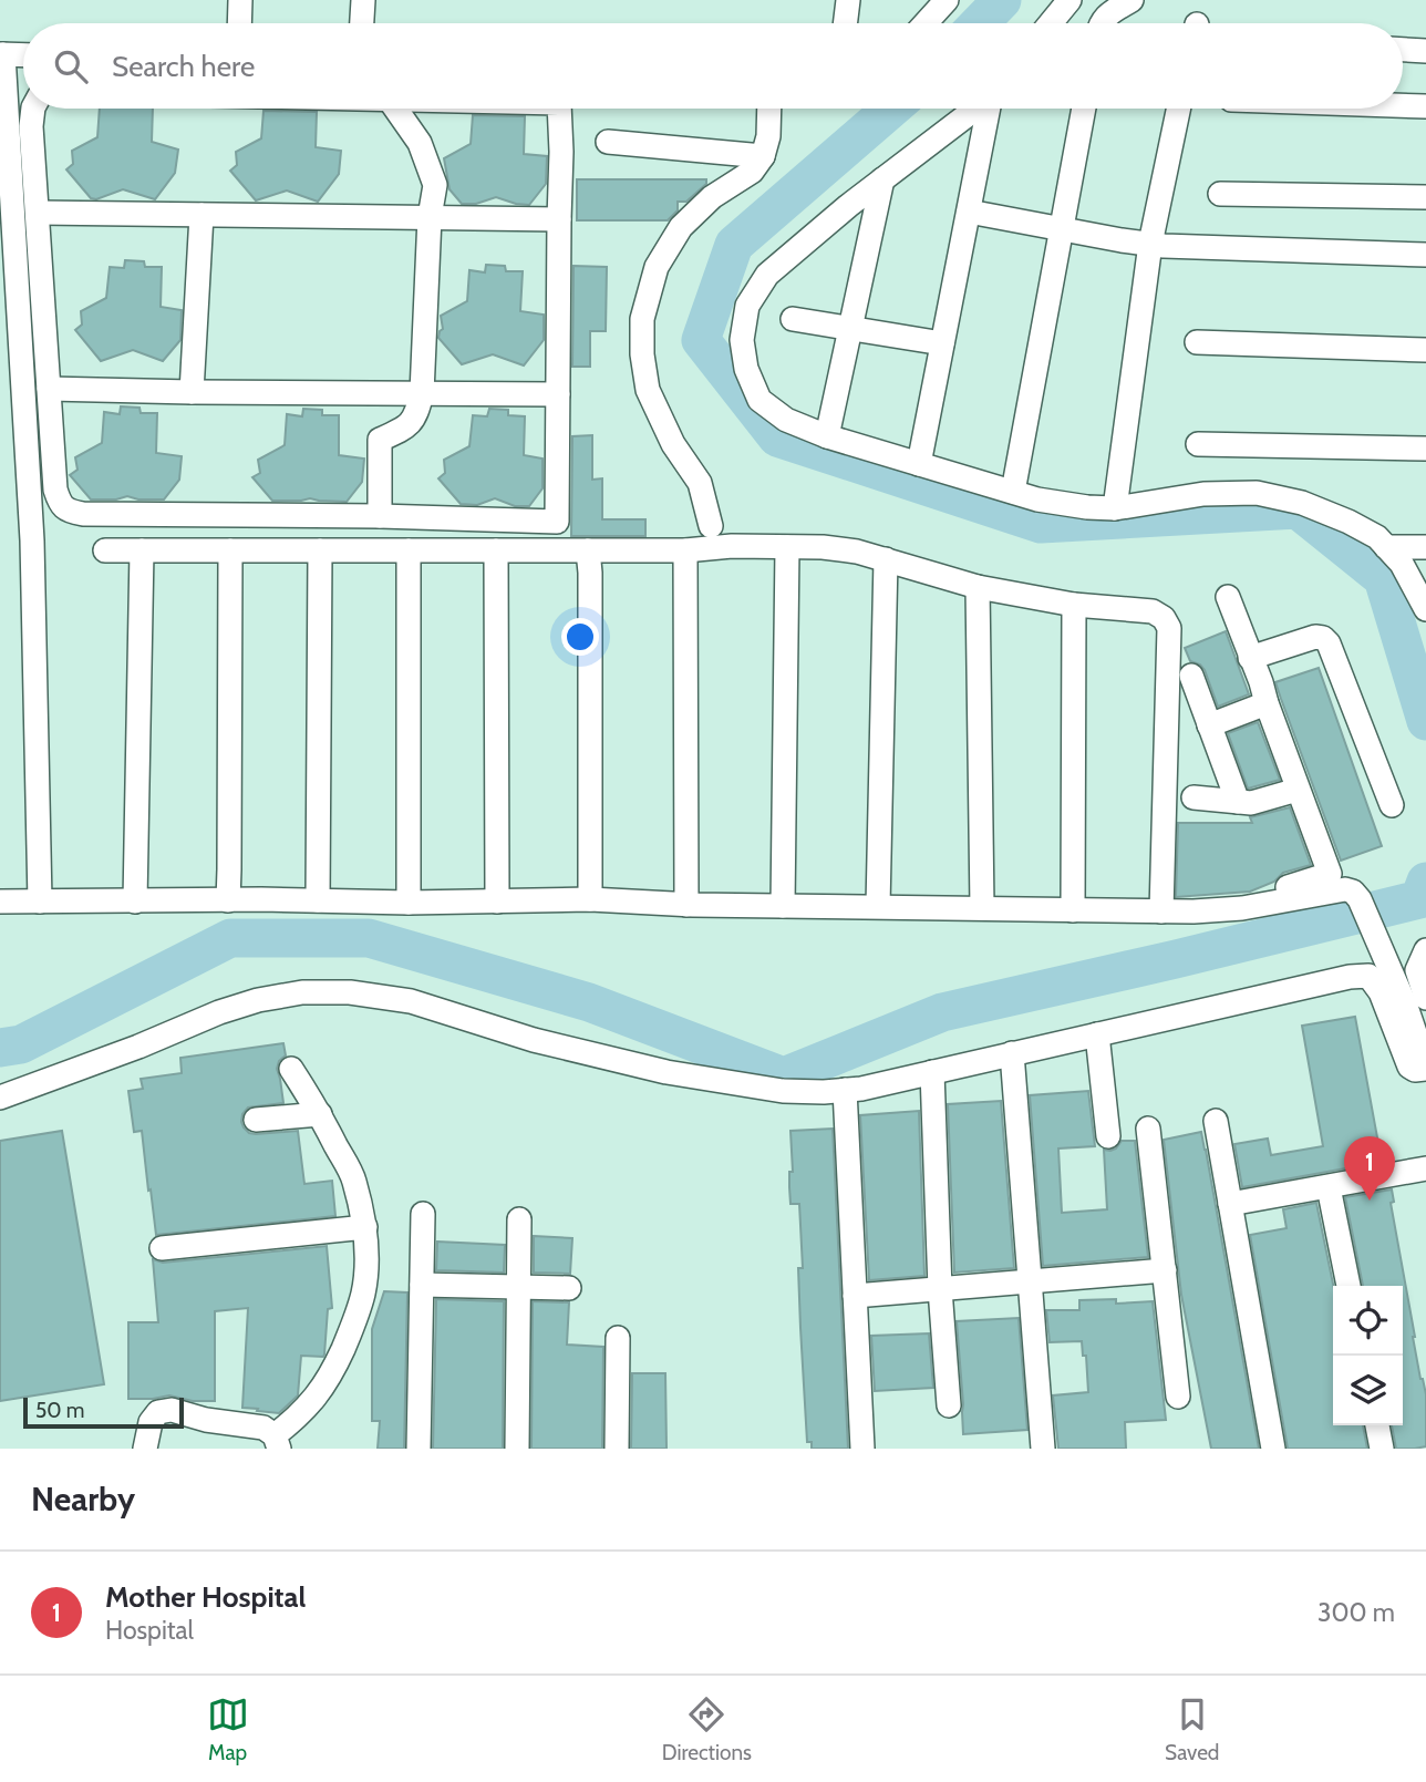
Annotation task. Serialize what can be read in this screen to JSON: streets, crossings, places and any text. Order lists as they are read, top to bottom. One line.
{"scale_bar":"50 m","page":{"search":"Search here","pins":"1","scale":"50 m","heading":"Nearby","list":[{"mark":"1","name":"Mother Hospital","note":"Hospital","value":"300 m"}],"nav":["Map","Directions","Saved"]}}
